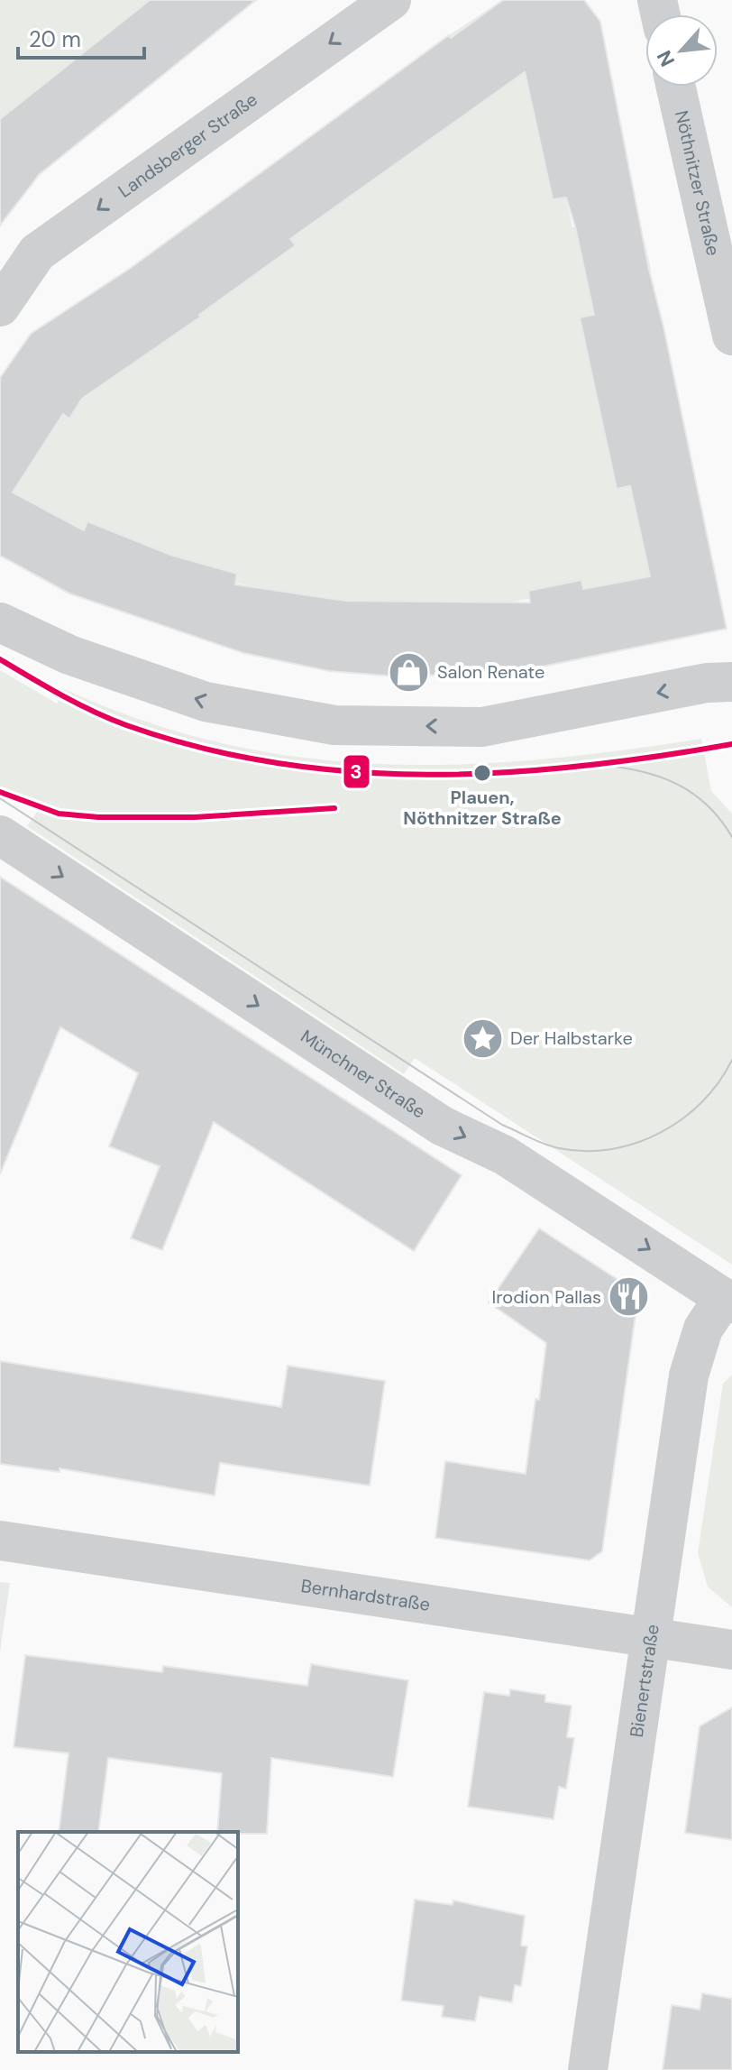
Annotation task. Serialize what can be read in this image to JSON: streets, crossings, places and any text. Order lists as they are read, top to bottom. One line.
{"streets":{"street":["Landsberger Straße","Nöthnitzer Straße","Münchner Straße","Bernhardstraße","Bienertstraße"]},"crossings":[["Münchner Straße","Bienertstraße"],["Bernhardstraße","Bienertstraße"]],"one_way":["Landsberger Straße","Münchner Straße"],"places":{"shop":["Salon Renate"],"other":["Plauen, Nöthnitzer Straße"],"place":["Der Halbstarke"],"restaurant":["Irodion Pallas"]},"lines":["transit line 3"],"scale_bar":"20 m","north":"bottom left"}
